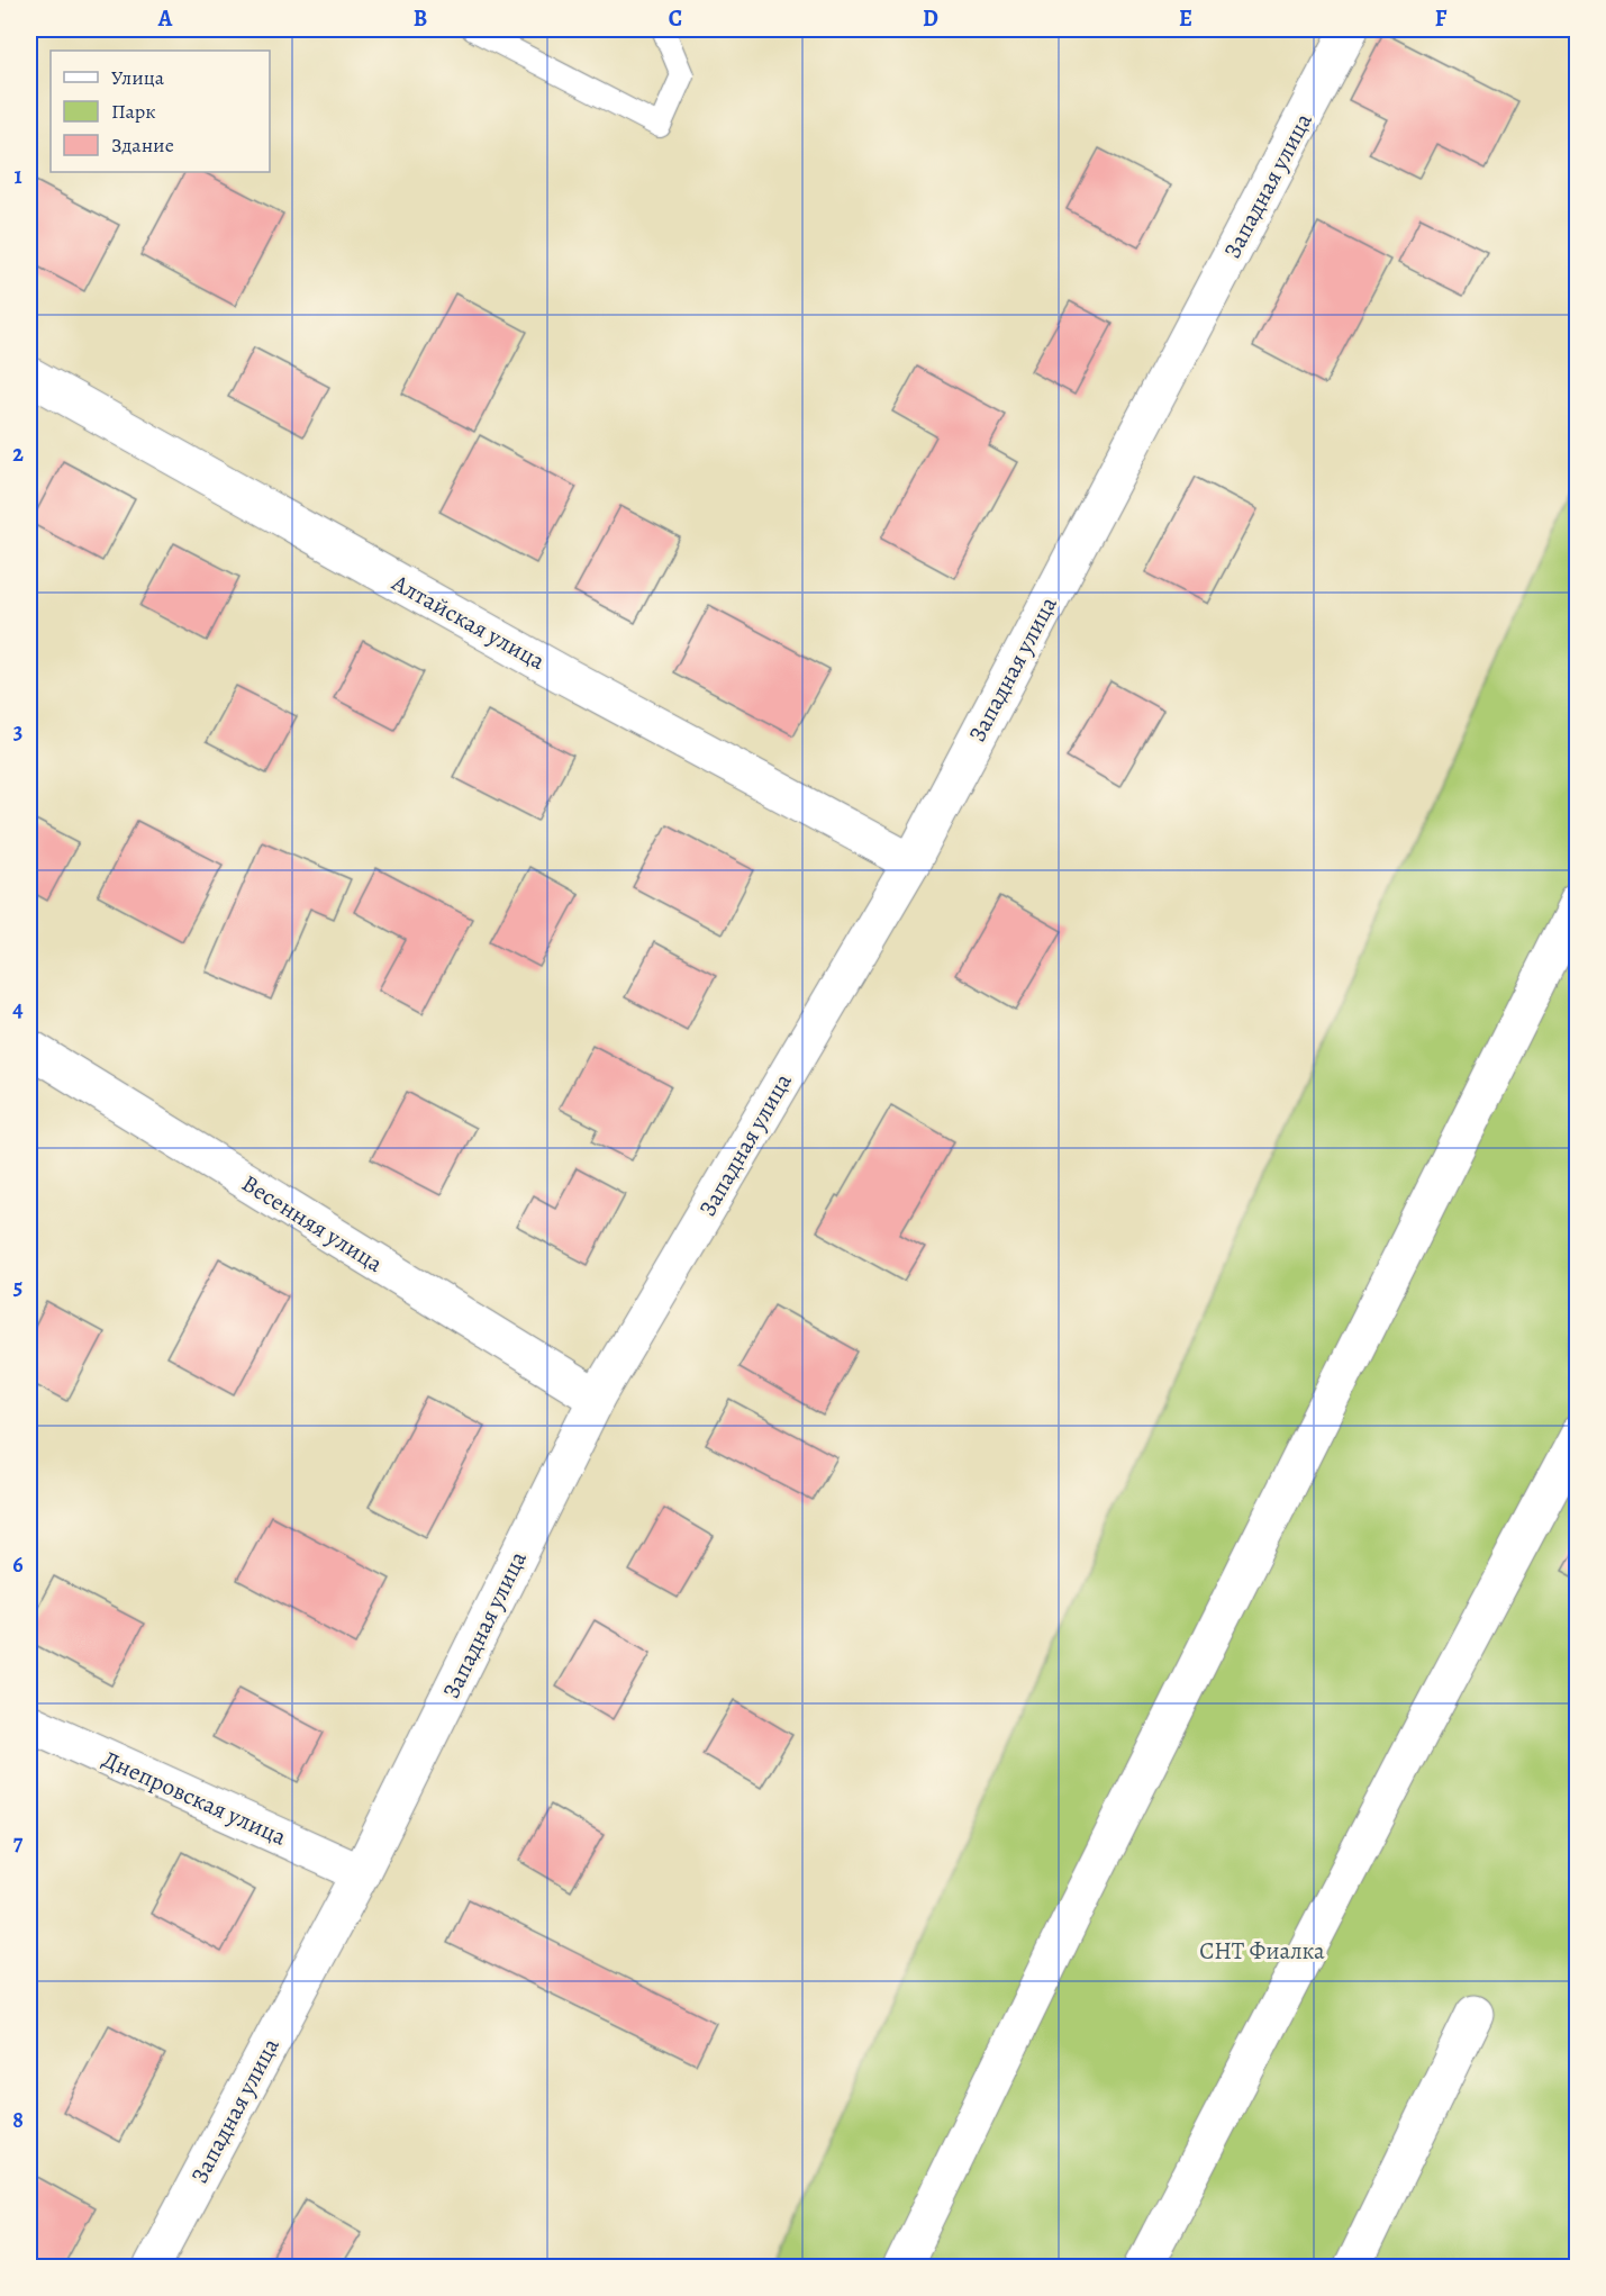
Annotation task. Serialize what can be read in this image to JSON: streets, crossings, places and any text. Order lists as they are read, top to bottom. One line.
{"streets":{"street":["Западная улица","Алтайская улица","Весенняя улица","Днепровская улица"]},"crossings":[["Западная улица","Алтайская улица"],["Западная улица","Весенняя улица"],["Западная улица","Днепровская улица"]],"parks":["СНТ Фиалка"],"legend":["Улица","Парк","Здание"],"grid":{"columns":["A","B","C","D","E","F"],"rows":["1","2","3","4","5","6","7","8"]}}
